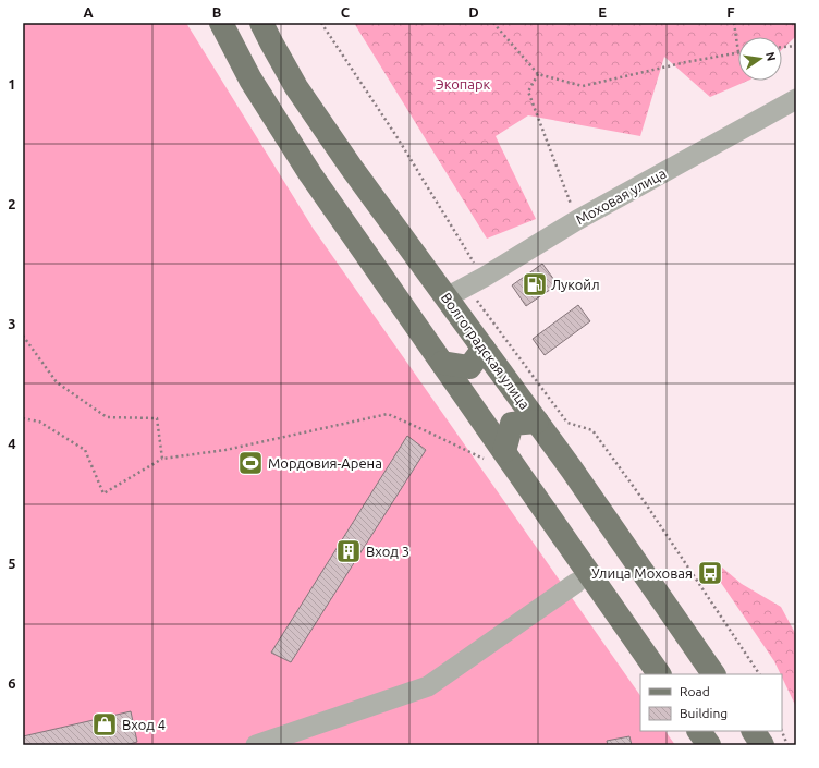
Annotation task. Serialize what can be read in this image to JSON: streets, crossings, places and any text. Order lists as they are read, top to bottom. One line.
{"streets":{"main road":["Волгоградская улица"],"street":["Моховая улица"]},"crossings":[["Моховая улица","Волгоградская улица"]],"parks":["Экопарк"],"places":{"fuel station":["Лукойл"],"sports":["Мордовия-Арена"],"building":["Вход 3"],"bus stop":["Улица Моховая"],"shop":["Вход 4"]},"legend":["Road","Building"],"north":"right","grid":{"columns":["A","B","C","D","E","F"],"rows":["1","2","3","4","5","6"]}}
